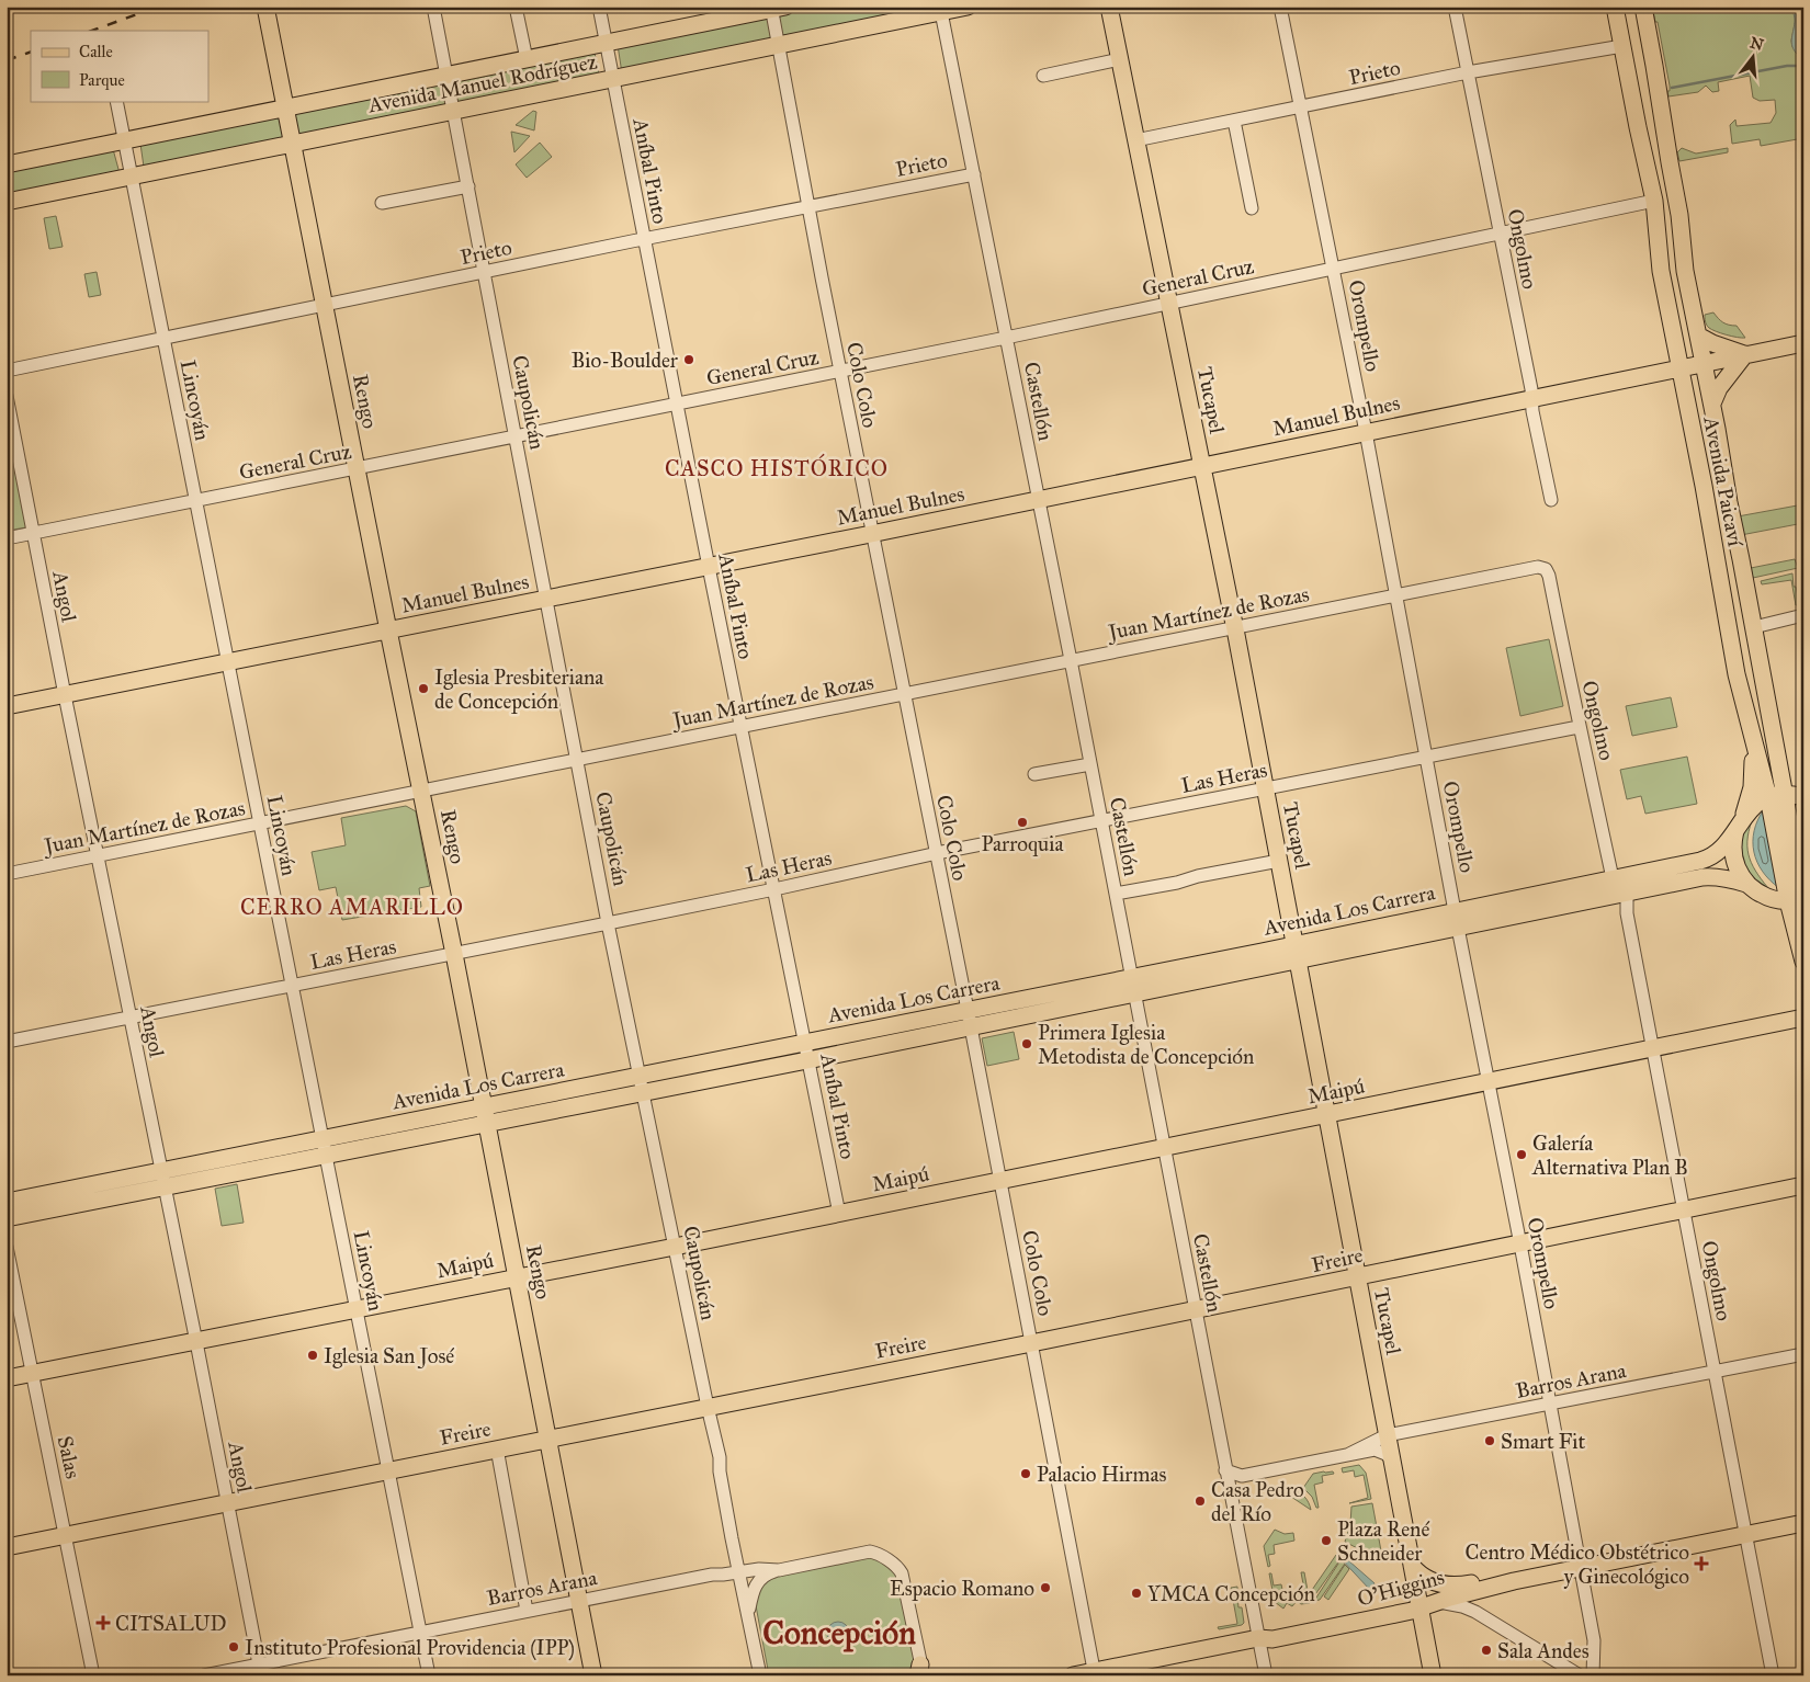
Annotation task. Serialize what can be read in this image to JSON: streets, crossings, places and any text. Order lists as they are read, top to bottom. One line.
{"streets":{"main road":["Avenida Manuel Rodríguez","Tucapel","Rengo","Manuel Bulnes","Avenida Paicaví","Avenida Los Carrera","Maipú","Freire","O'Higgins"],"street":["Prieto","Aníbal Pinto","Ongolmo","General Cruz","Orompello","Colo Colo","Lincoyán","Castellón","Caupolicán","Angol","Juan Martínez de Rozas","Las Heras","Barros Arana","Salas"]},"crossings":[["Prieto","Aníbal Pinto"],["Prieto","Ongolmo"],["Prieto","Orompello"],["Prieto","Colo Colo"],["Prieto","Lincoyán"],["Prieto","Tucapel"],["Prieto","Rengo"],["Prieto","Castellón"],["Prieto","Caupolicán"],["Prieto","Avenida Paicaví"],["Avenida Manuel Rodríguez","Aníbal Pinto"],["Avenida Manuel Rodríguez","Colo Colo"],["Avenida Manuel Rodríguez","Lincoyán"],["Avenida Manuel Rodríguez","Rengo"],["Avenida Manuel Rodríguez","Castellón"],["Avenida Manuel Rodríguez","Caupolicán"],["Aníbal Pinto","General Cruz"],["Aníbal Pinto","Manuel Bulnes"],["Aníbal Pinto","Juan Martínez de Rozas"],["Aníbal Pinto","Las Heras"],["Aníbal Pinto","Avenida Los Carrera"],["Aníbal Pinto","Maipú"],["Ongolmo","General Cruz"],["Ongolmo","Manuel Bulnes"],["Ongolmo","Juan Martínez de Rozas"],["Ongolmo","Las Heras"],["Ongolmo","Avenida Los Carrera"],["Ongolmo","Maipú"],["Ongolmo","Freire"],["Ongolmo","Barros Arana"],["Ongolmo","O'Higgins"],["General Cruz","Orompello"],["General Cruz","Colo Colo"],["General Cruz","Lincoyán"],["General Cruz","Tucapel"],["General Cruz","Rengo"],["General Cruz","Castellón"],["General Cruz","Caupolicán"],["General Cruz","Avenida Paicaví"],["General Cruz","Angol"],["Orompello","Manuel Bulnes"],["Orompello","Juan Martínez de Rozas"],["Orompello","Las Heras"],["Orompello","Avenida Los Carrera"],["Orompello","Maipú"],["Orompello","Freire"],["Orompello","Barros Arana"],["Orompello","O'Higgins"],["Colo Colo","Manuel Bulnes"],["Colo Colo","Juan Martínez de Rozas"],["Colo Colo","Las Heras"],["Colo Colo","Avenida Los Carrera"],["Colo Colo","Maipú"],["Colo Colo","Freire"],["Colo Colo","O'Higgins"],["Lincoyán","Manuel Bulnes"],["Lincoyán","Juan Martínez de Rozas"],["Lincoyán","Las Heras"],["Lincoyán","Avenida Los Carrera"],["Lincoyán","Maipú"],["Lincoyán","Freire"],["Lincoyán","Barros Arana"],["Tucapel","Manuel Bulnes"],["Tucapel","Juan Martínez de Rozas"],["Tucapel","Las Heras"],["Tucapel","Avenida Los Carrera"],["Tucapel","Maipú"],["Tucapel","Freire"],["Tucapel","Barros Arana"],["Tucapel","O'Higgins"],["Rengo","Manuel Bulnes"],["Rengo","Juan Martínez de Rozas"],["Rengo","Las Heras"],["Rengo","Avenida Los Carrera"],["Rengo","Maipú"],["Rengo","Freire"],["Rengo","Barros Arana"],["Castellón","Manuel Bulnes"],["Castellón","Juan Martínez de Rozas"],["Castellón","Las Heras"],["Castellón","Avenida Los Carrera"],["Castellón","Maipú"],["Castellón","Freire"],["Castellón","Barros Arana"],["Castellón","O'Higgins"],["Caupolicán","Manuel Bulnes"],["Caupolicán","Juan Martínez de Rozas"],["Caupolicán","Las Heras"],["Caupolicán","Avenida Los Carrera"],["Caupolicán","Maipú"],["Caupolicán","Freire"],["Caupolicán","Barros Arana"],["Manuel Bulnes","Avenida Paicaví"],["Manuel Bulnes","Angol"],["Avenida Paicaví","Avenida Los Carrera"],["Angol","Juan Martínez de Rozas"],["Angol","Las Heras"],["Angol","Avenida Los Carrera"],["Angol","Maipú"],["Angol","Freire"],["Angol","Barros Arana"],["Maipú","Salas"],["Freire","Salas"]],"districts":["CASCO HISTÓRICO","CERRO AMARILLO","Concepción"],"places":{"other":["Bio-Boulder","Iglesia Presbiteriana de Concepción","Parroquia","Primera Iglesia Metodista de Concepción","Galería Alternativa Plan B","Iglesia San José","Smart Fit","Palacio Hirmas","Casa Pedro del Río","Plaza René Schneider","Espacio Romano","YMCA Concepción","Instituto Profesional Providencia (IPP)","Sala Andes"],"health":["Centro Médico Obstétrico y Ginecológico","CITSALUD"]},"legend":["Calle","Parque"],"north":"top"}
